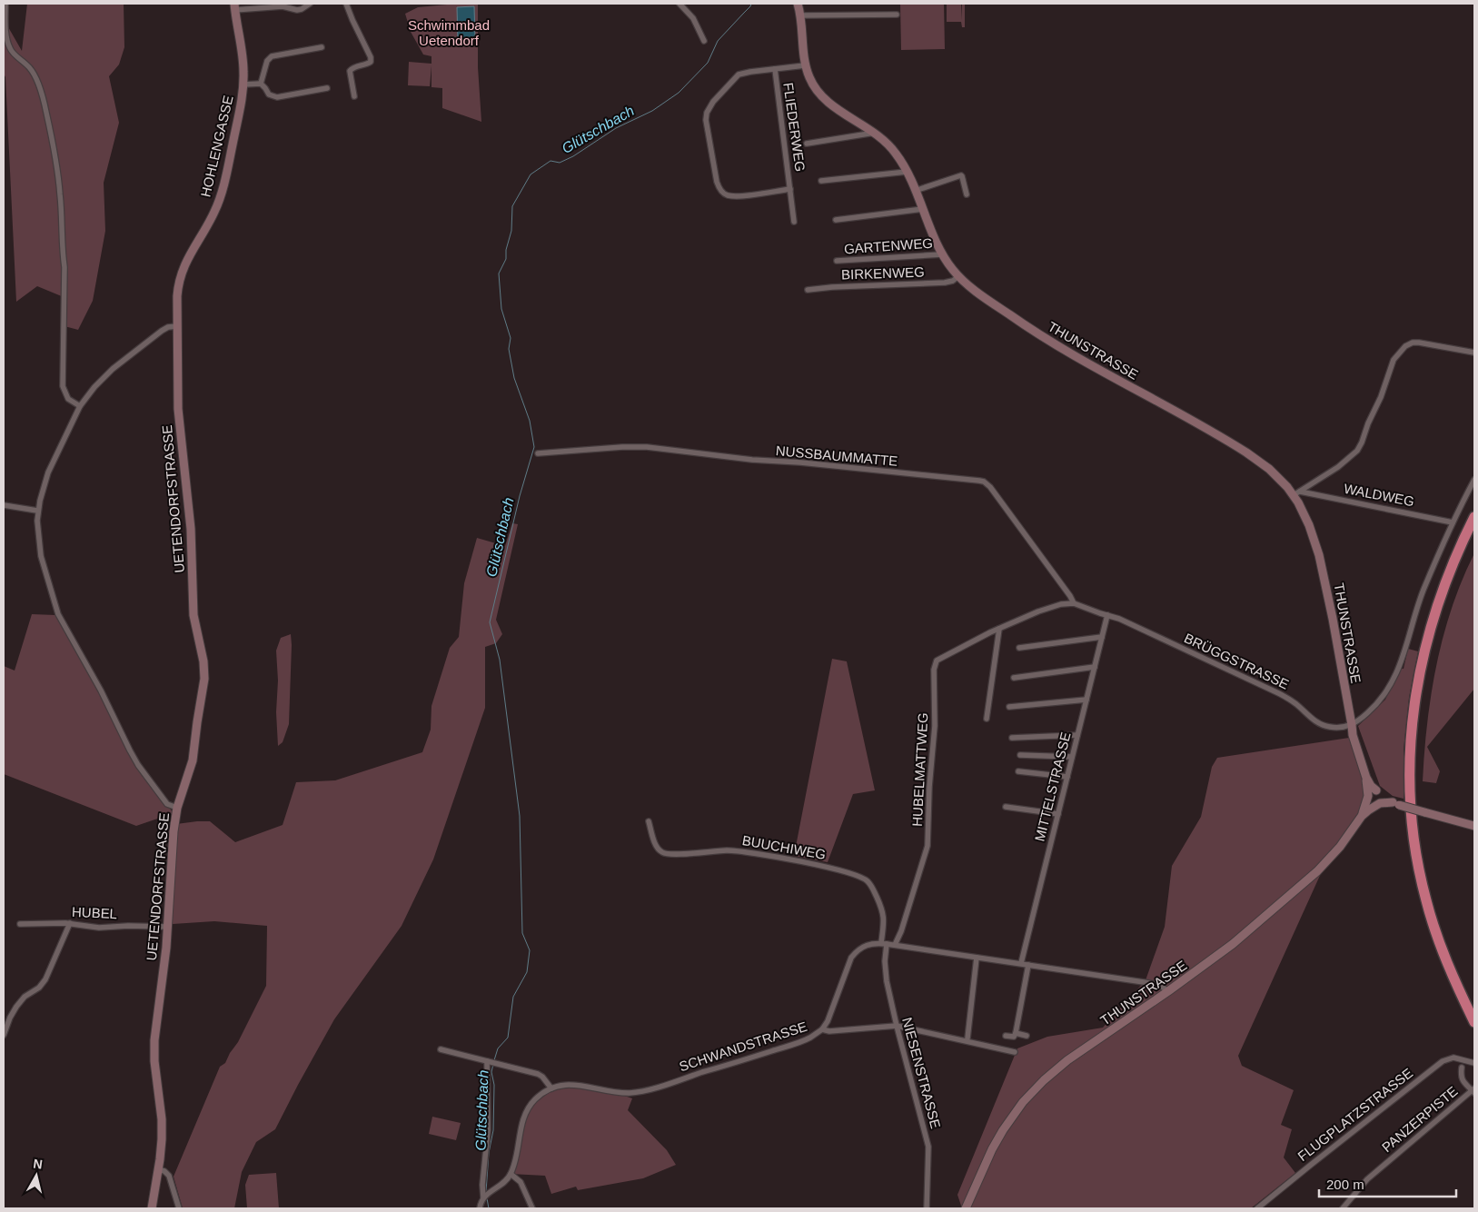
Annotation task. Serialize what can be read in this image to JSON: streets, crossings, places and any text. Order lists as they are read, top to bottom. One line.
{"streets":{"street":["FLIEDERWEG","HOHLENGASSE","GARTENWEG","BIRKENWEG","THUNSTRASSE","NUSSBAUMMATTE","WALDWEG","UETENDORFSTRASSE","BRÜGGSTRASSE","HUBELMATTWEG","MITTELSTRASSE","BUUCHIWEG","HUBEL","SCHWANDSTRASSE","NIESENSTRASSE","FLUGPLATZSTRASSE","PANZERPISTE"]},"crossings":[["FLIEDERWEG","THUNSTRASSE"],["HOHLENGASSE","UETENDORFSTRASSE"],["GARTENWEG","THUNSTRASSE"],["BIRKENWEG","THUNSTRASSE"],["THUNSTRASSE","WALDWEG"],["THUNSTRASSE","BRÜGGSTRASSE"],["THUNSTRASSE","SCHWANDSTRASSE"],["NUSSBAUMMATTE","BRÜGGSTRASSE"],["UETENDORFSTRASSE","HUBEL"],["BRÜGGSTRASSE","HUBELMATTWEG"],["BRÜGGSTRASSE","MITTELSTRASSE"],["HUBELMATTWEG","SCHWANDSTRASSE"],["MITTELSTRASSE","SCHWANDSTRASSE"],["BUUCHIWEG","SCHWANDSTRASSE"],["BUUCHIWEG","NIESENSTRASSE"],["SCHWANDSTRASSE","NIESENSTRASSE"]],"water":["Glütschbach"],"parks":["Schwimmbad Uetendorf"],"scale_bar":"200 m","north":"top"}
